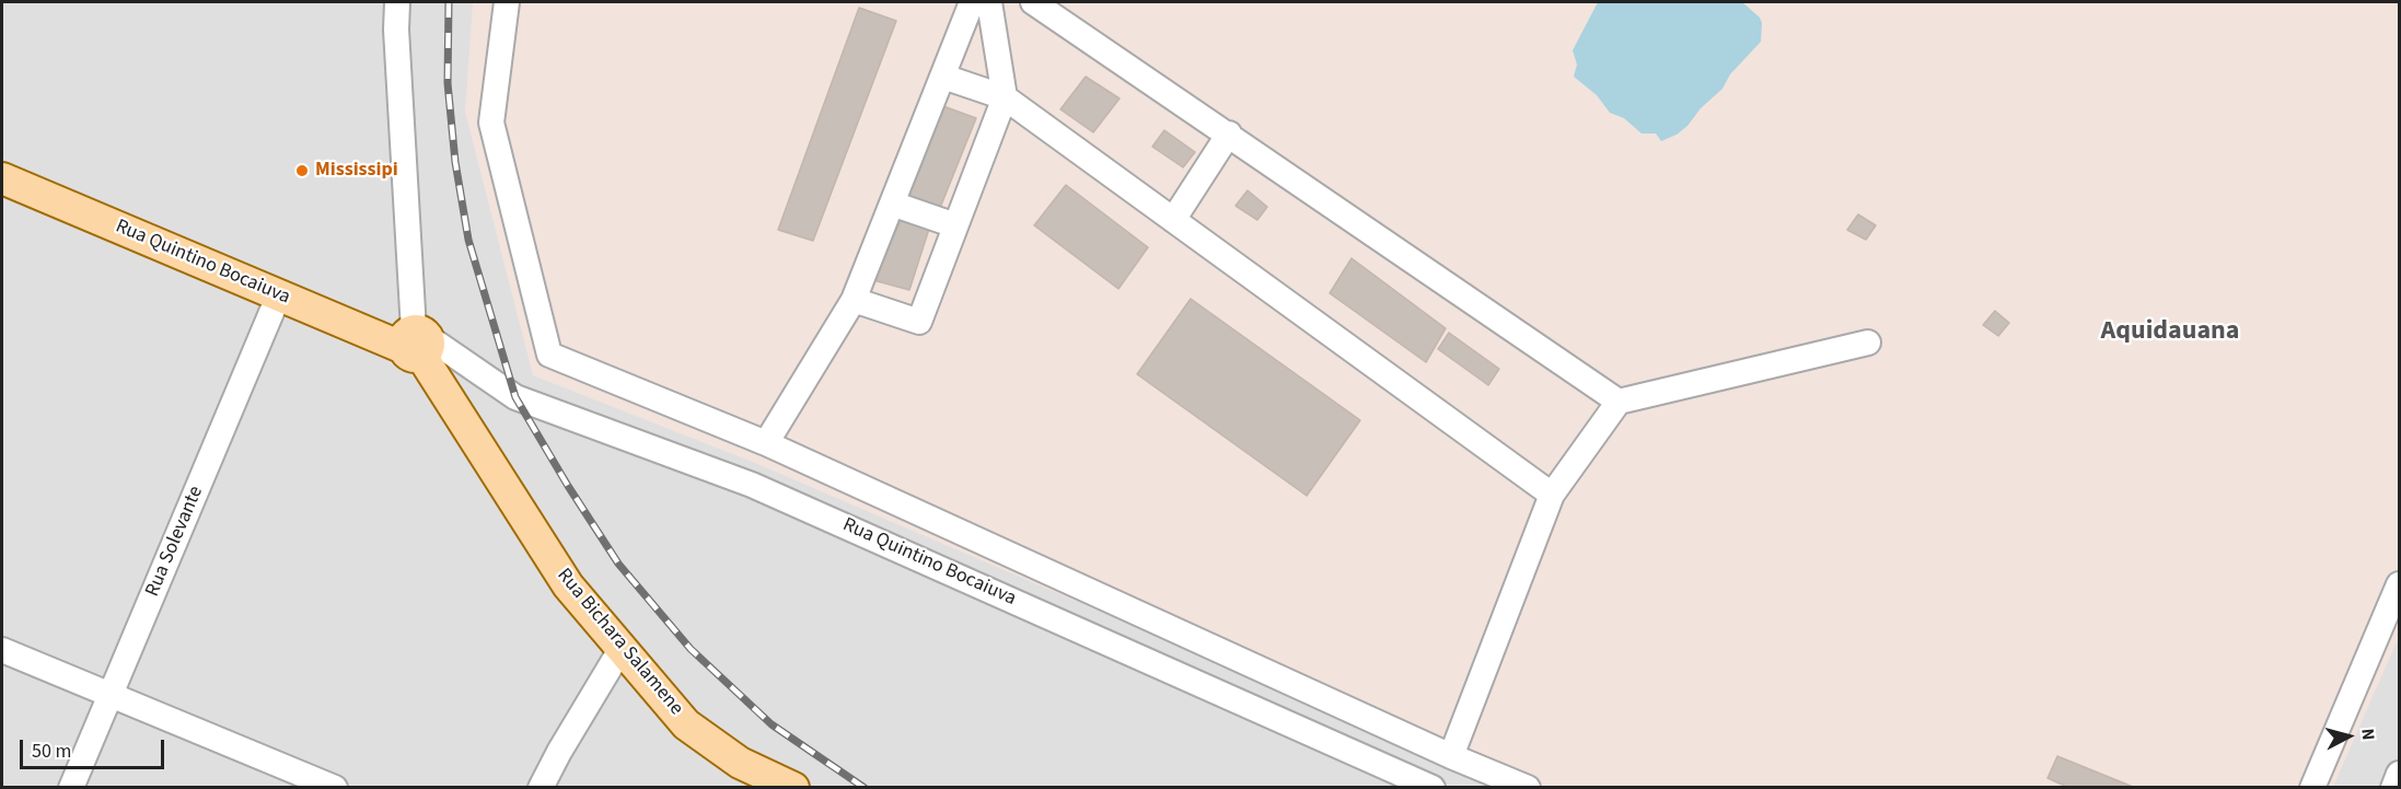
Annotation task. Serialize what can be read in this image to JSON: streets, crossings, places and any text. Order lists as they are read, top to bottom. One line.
{"streets":{"main road":["Rua Quintino Bocaiuva","Rua Bichara Salamene"],"street":["Rua Solevante"]},"crossings":[["Rua Quintino Bocaiuva","Rua Solevante"],["Rua Quintino Bocaiuva","Rua Bichara Salamene"]],"districts":["Aquidauana"],"places":["Mississipi"],"scale_bar":"50 m","north":"right"}
